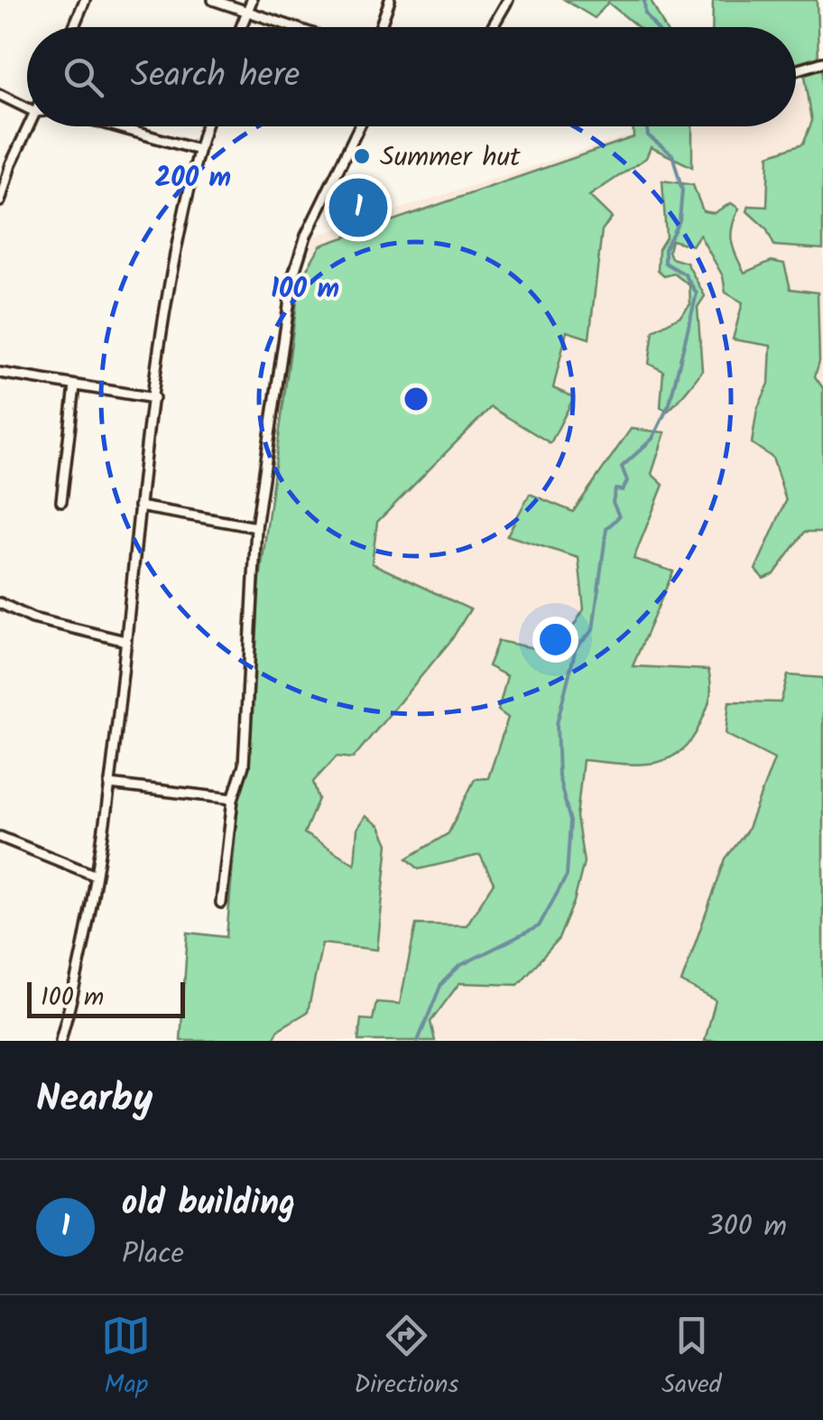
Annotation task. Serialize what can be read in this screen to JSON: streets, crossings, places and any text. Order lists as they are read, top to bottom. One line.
{"places":["Summer hut"],"scale_bar":"100 m","page":{"search":"Search here","pins":"1","scale":"100 m","heading":"Nearby","list":[{"mark":"1","name":"old building","note":"Place","value":"300 m"}],"nav":["Map","Directions","Saved"]},"rings":["200 m","100 m"]}
